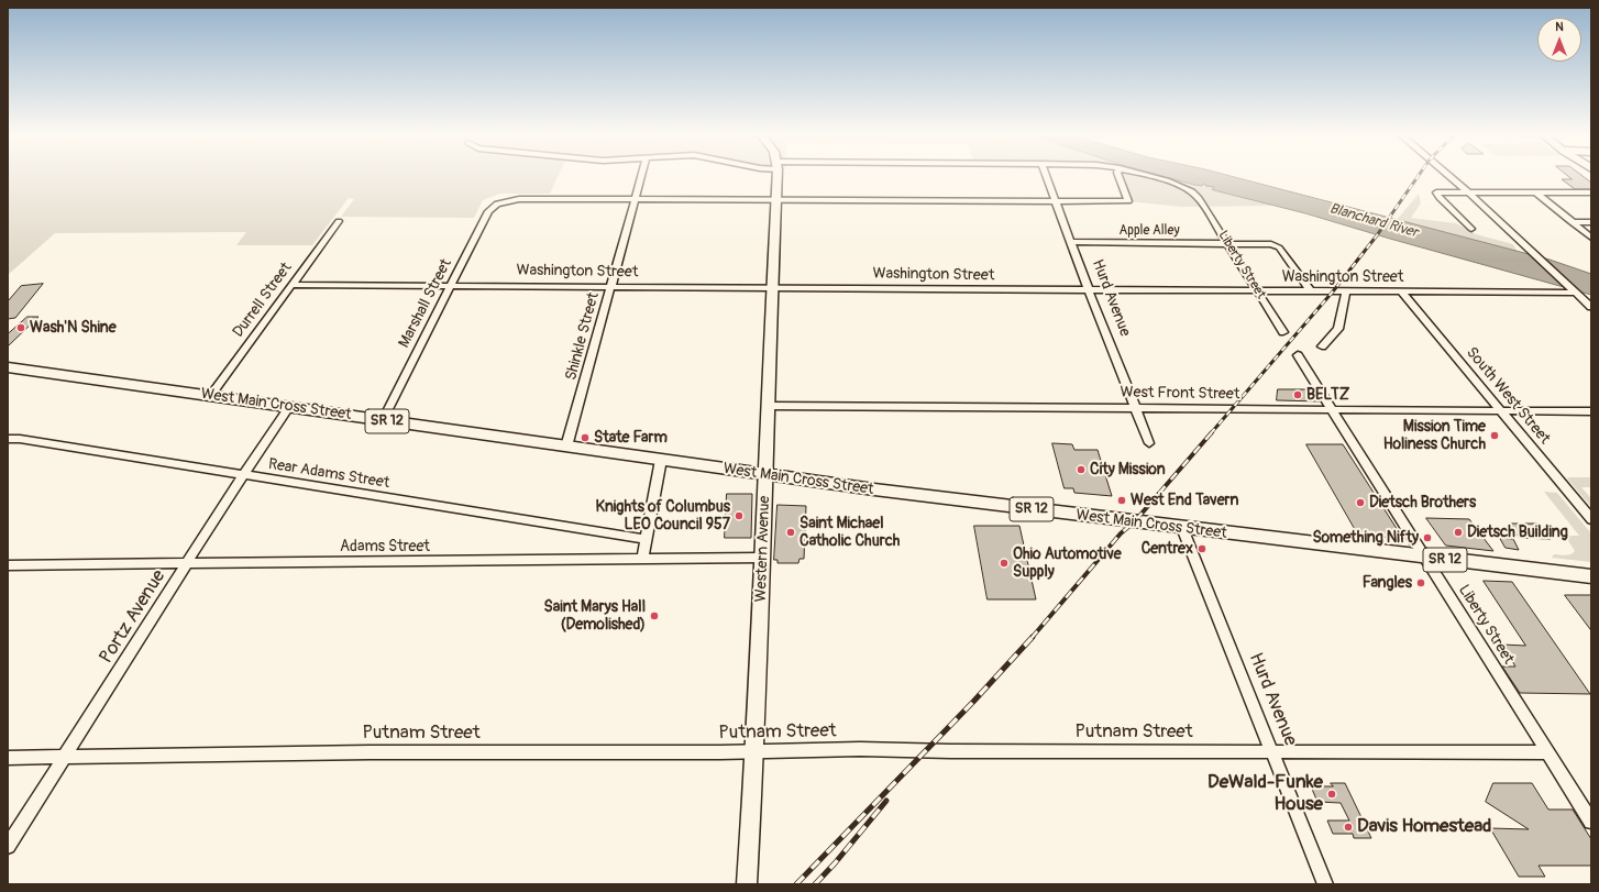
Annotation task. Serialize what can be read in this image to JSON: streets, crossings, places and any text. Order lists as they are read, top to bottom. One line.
{"streets":{"highway":["West Main Cross Street","SR 12"],"main road":["Western Avenue"],"street":["Apple Alley","Liberty Street","Washington Street","Hurd Avenue","Durrell Street","Marshall Street","Shinkle Street","West Front Street","South West Street","Rear Adams Street","Adams Street","Portz Avenue","Putnam Street"]},"crossings":[["Apple Alley","Liberty Street"],["Apple Alley","Washington Street"],["Apple Alley","Hurd Avenue"],["Liberty Street","Washington Street"],["Liberty Street","West Front Street"],["Liberty Street","West Main Cross Street"],["Liberty Street","Putnam Street"],["Washington Street","Hurd Avenue"],["Washington Street","Durrell Street"],["Washington Street","Marshall Street"],["Washington Street","Shinkle Street"],["Washington Street","South West Street"],["Washington Street","Western Avenue"],["Hurd Avenue","West Front Street"],["Hurd Avenue","West Main Cross Street"],["Hurd Avenue","Putnam Street"],["Durrell Street","West Main Cross Street"],["Marshall Street","Shinkle Street"],["Marshall Street","West Main Cross Street"],["Shinkle Street","West Main Cross Street"],["West Front Street","South West Street"],["West Front Street","Western Avenue"],["West Main Cross Street","Western Avenue"],["West Main Cross Street","Portz Avenue"],["Rear Adams Street","Portz Avenue"],["Adams Street","Western Avenue"],["Adams Street","Portz Avenue"],["Western Avenue","Putnam Street"],["Portz Avenue","Putnam Street"]],"water":["Blanchard River"],"places":["Wash'N Shine","BELTZ","Mission Time Holiness Church","State Farm","City Mission","West End Tavern","Dietsch Brothers","Knights of Columbus LEO Council 957","Saint Michael Catholic Church","Dietsch Building","Something Nifty","Centrex","Ohio Automotive Supply","Fangles","Saint Marys Hall (Demolished)","DeWald-Funke House","Davis Homestead"],"north":"top"}
